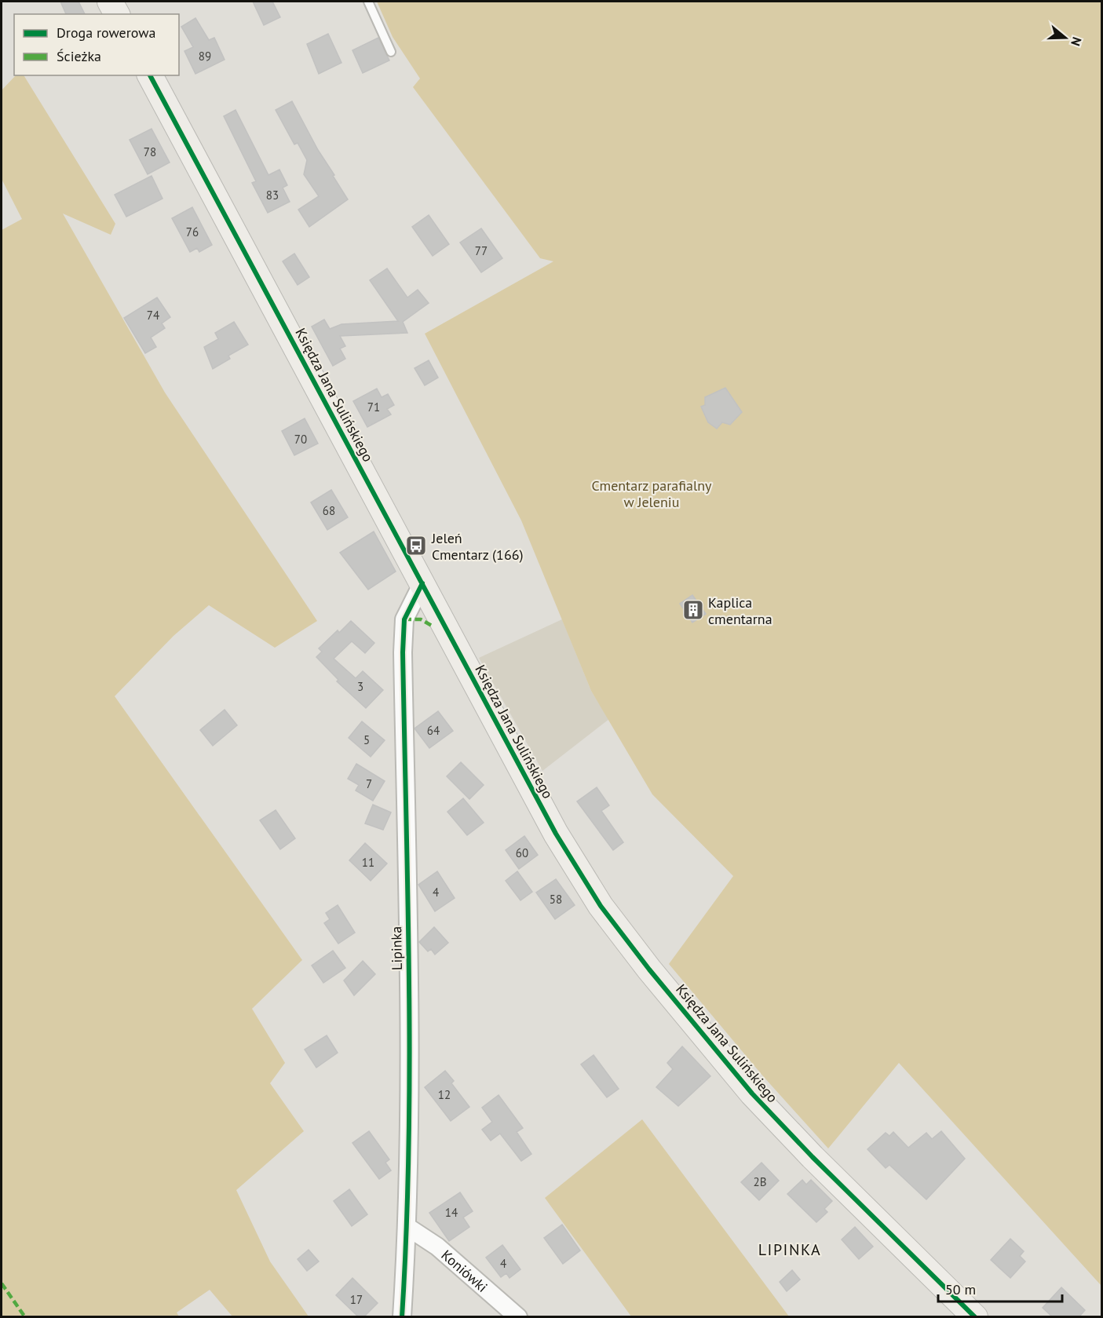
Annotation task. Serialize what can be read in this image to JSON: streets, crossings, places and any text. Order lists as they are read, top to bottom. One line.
{"streets":{"street":["Księdza Jana Sulińskiego","Lipinka","Koniówki"]},"crossings":[["Księdza Jana Sulińskiego","Lipinka"],["Lipinka","Koniówki"]],"districts":["LIPINKA"],"parks":["Cmentarz parafialny w Jeleniu"],"places":{"bus stop":["Jeleń Cmentarz (166)"],"building":["Kaplica cmentarna"]},"house_numbers":["89","78","83","76","77","74","71","70","68","3","64","5","7","60","11","4","58","12","2B","14","4","17"],"legend":["Droga rowerowa","Ścieżka"],"scale_bar":"50 m","north":"right"}
